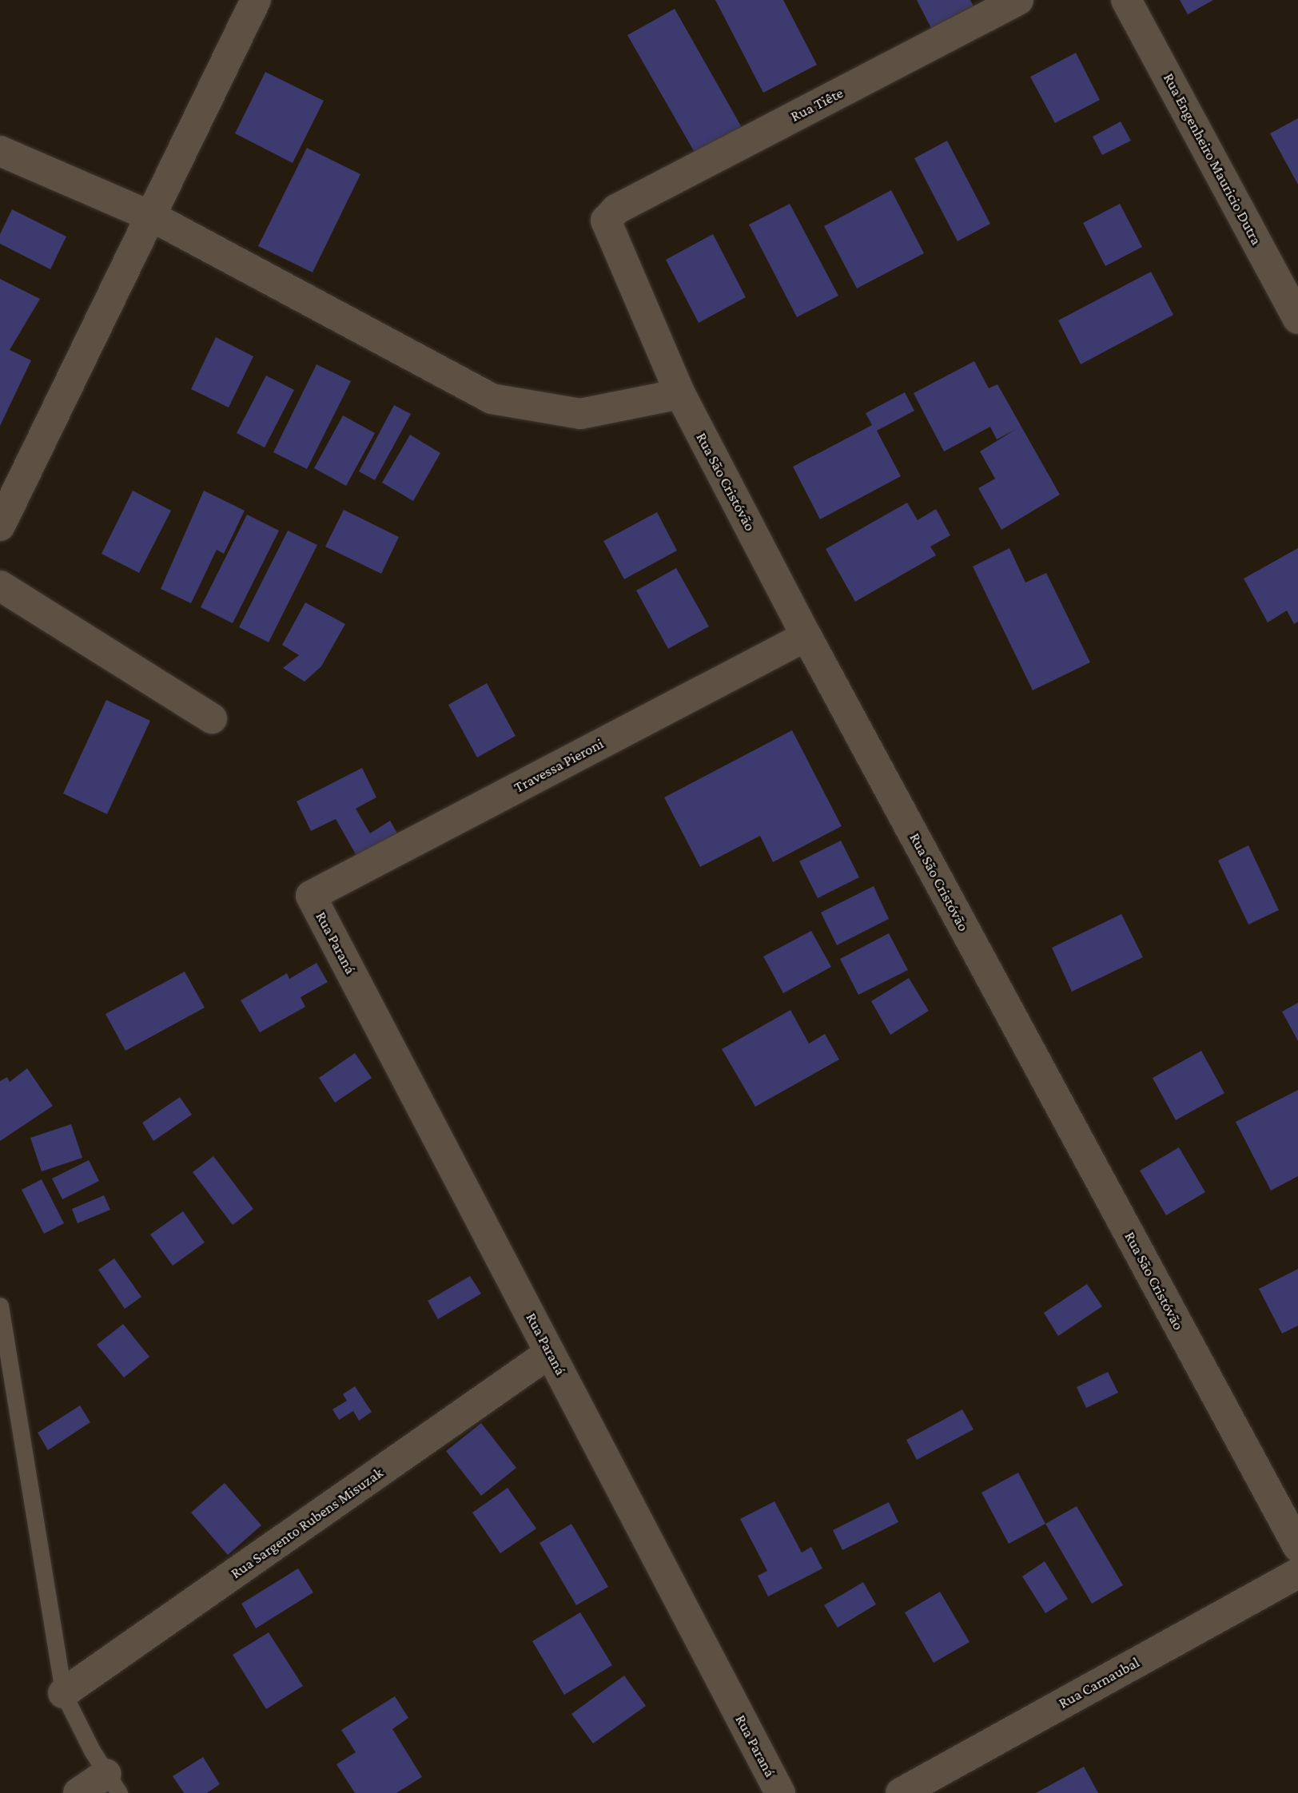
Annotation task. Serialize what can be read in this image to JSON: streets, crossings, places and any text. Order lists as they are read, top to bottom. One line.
{"streets":{"street":["Rua Tiête","Rua Engenheiro Mauricio Dutra","Rua São Cristóvão","Travessa Pieroni","Rua Paraná","Rua Sargento Rubens Misuzak","Rua Carnaubal"]},"crossings":[["Rua Tiête","Rua São Cristóvão"],["Rua São Cristóvão","Travessa Pieroni"],["Travessa Pieroni","Rua Paraná"],["Rua Paraná","Rua Sargento Rubens Misuzak"]]}
